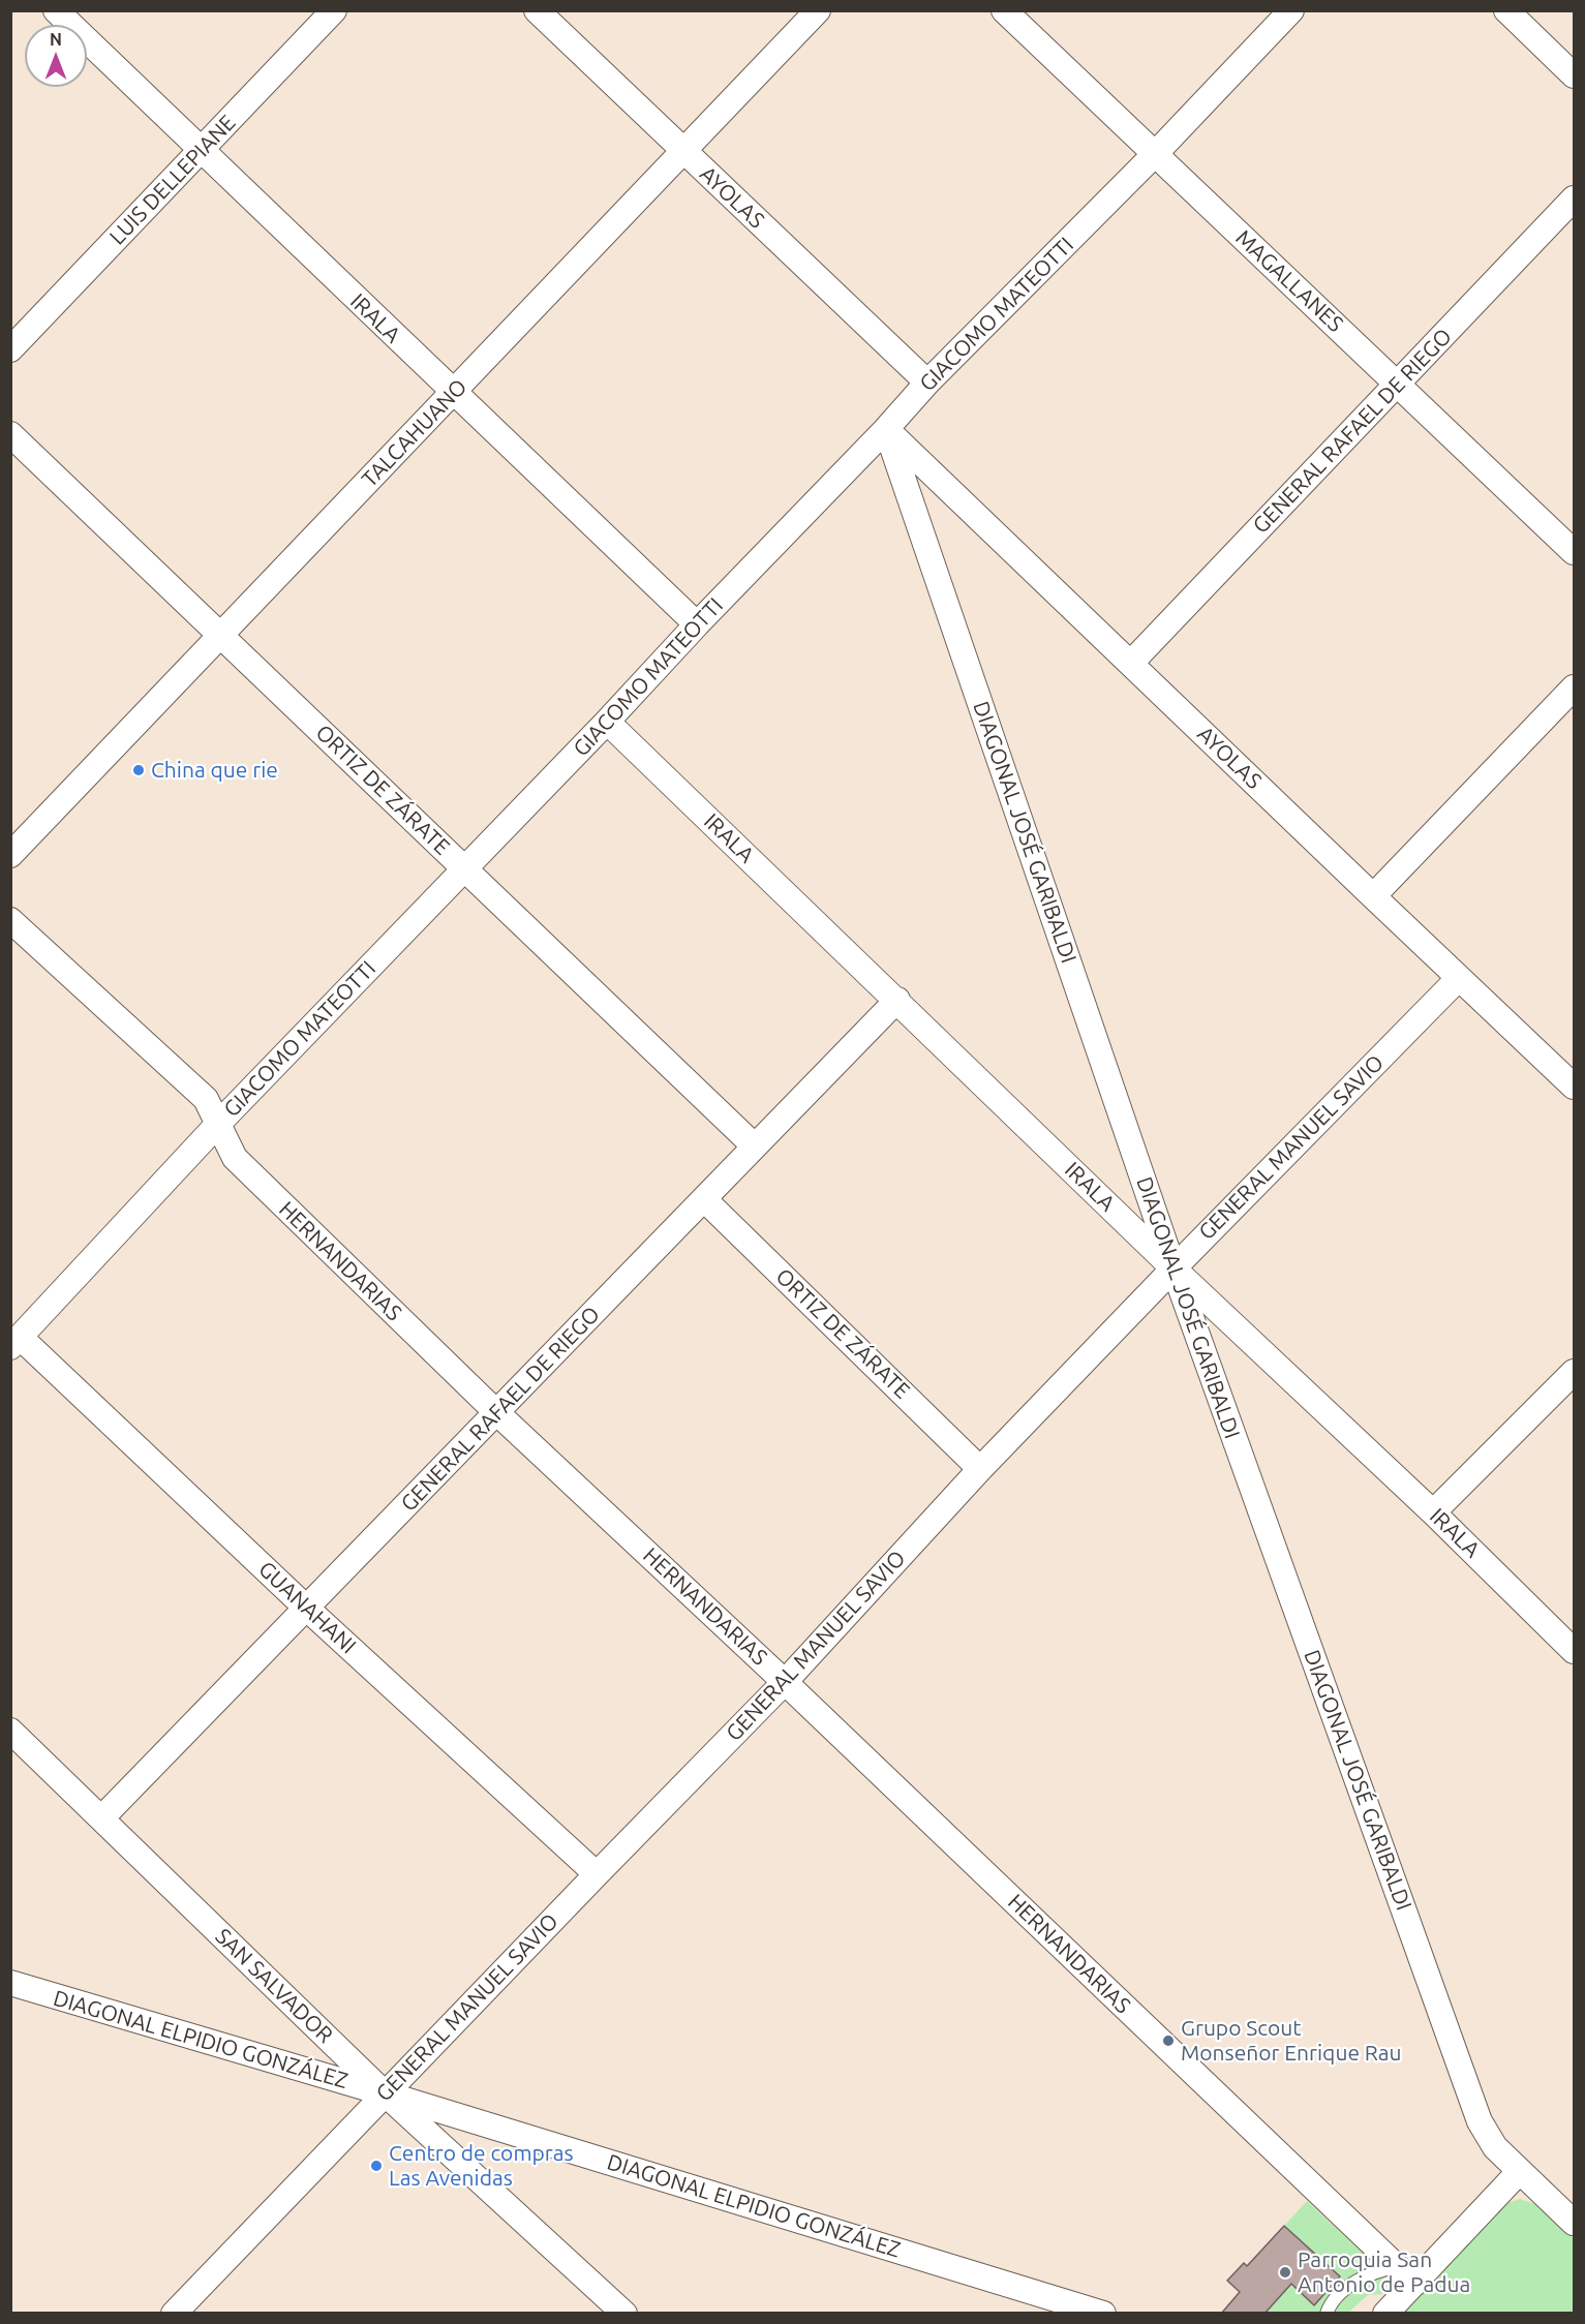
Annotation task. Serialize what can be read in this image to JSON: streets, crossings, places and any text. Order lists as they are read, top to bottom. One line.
{"streets":{"street":["LUIS DELLEPIANE","AYOLAS","MAGALLANES","GIACOMO MATEOTTI","IRALA","GENERAL RAFAEL DE RIEGO","TALCAHUANO","ORTIZ DE ZÁRATE","DIAGONAL JOSÉ GARIBALDI","GENERAL MANUEL SAVIO","HERNANDARIAS","GUANAHANI","SAN SALVADOR","DIAGONAL ELPIDIO GONZÁLEZ"]},"crossings":[["LUIS DELLEPIANE","IRALA"],["AYOLAS","GIACOMO MATEOTTI"],["AYOLAS","GENERAL RAFAEL DE RIEGO"],["AYOLAS","TALCAHUANO"],["AYOLAS","DIAGONAL JOSÉ GARIBALDI"],["AYOLAS","GENERAL MANUEL SAVIO"],["MAGALLANES","GIACOMO MATEOTTI"],["MAGALLANES","GENERAL RAFAEL DE RIEGO"],["GIACOMO MATEOTTI","IRALA"],["GIACOMO MATEOTTI","ORTIZ DE ZÁRATE"],["GIACOMO MATEOTTI","DIAGONAL JOSÉ GARIBALDI"],["GIACOMO MATEOTTI","HERNANDARIAS"],["GIACOMO MATEOTTI","GUANAHANI"],["IRALA","GENERAL RAFAEL DE RIEGO"],["IRALA","TALCAHUANO"],["IRALA","DIAGONAL JOSÉ GARIBALDI"],["IRALA","GENERAL MANUEL SAVIO"],["GENERAL RAFAEL DE RIEGO","ORTIZ DE ZÁRATE"],["GENERAL RAFAEL DE RIEGO","HERNANDARIAS"],["GENERAL RAFAEL DE RIEGO","GUANAHANI"],["GENERAL RAFAEL DE RIEGO","SAN SALVADOR"],["TALCAHUANO","ORTIZ DE ZÁRATE"],["ORTIZ DE ZÁRATE","GENERAL MANUEL SAVIO"],["DIAGONAL JOSÉ GARIBALDI","GENERAL MANUEL SAVIO"],["GENERAL MANUEL SAVIO","HERNANDARIAS"],["GENERAL MANUEL SAVIO","GUANAHANI"],["GENERAL MANUEL SAVIO","SAN SALVADOR"],["GENERAL MANUEL SAVIO","DIAGONAL ELPIDIO GONZÁLEZ"],["SAN SALVADOR","DIAGONAL ELPIDIO GONZÁLEZ"]],"places":["China que rie","Grupo Scout Monseñor Enrique Rau","Centro de compras Las Avenidas","Parroquia San Antonio de Padua"],"north":"top"}
